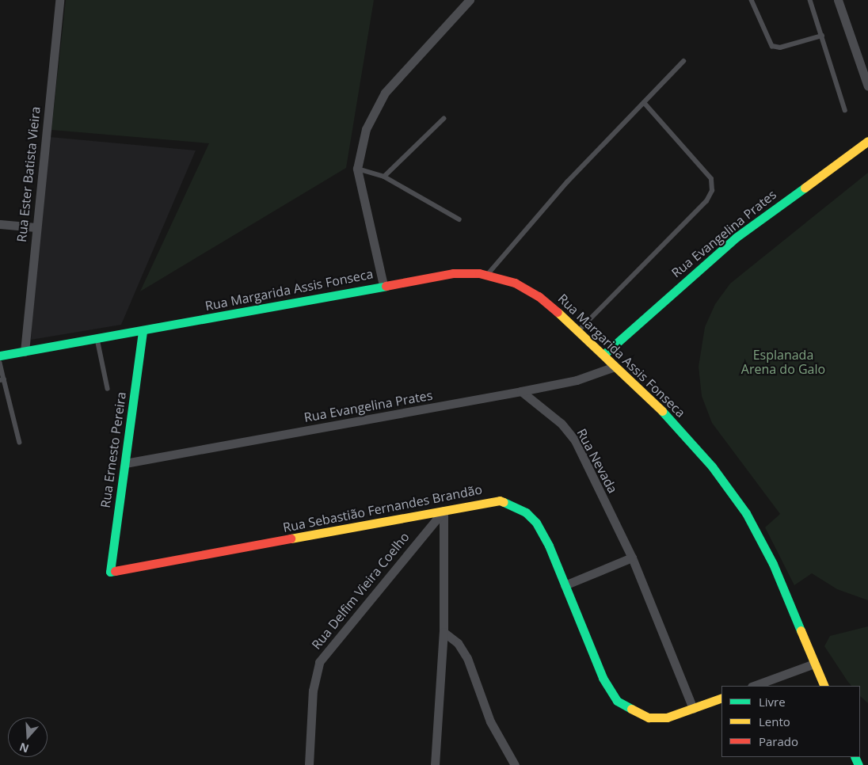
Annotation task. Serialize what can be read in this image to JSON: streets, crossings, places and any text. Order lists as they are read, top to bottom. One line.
{"streets":{"street":["Rua Ester Batista Vieira","Rua Evangelina Prates","Rua Margarida Assis Fonseca","Rua Ernesto Pereira","Rua Nevada","Rua Sebastião Fernandes Brandão","Rua Delfim Vieira Coelho"]},"crossings":[["Rua Ester Batista Vieira","Rua Margarida Assis Fonseca"],["Rua Evangelina Prates","Rua Margarida Assis Fonseca"],["Rua Evangelina Prates","Rua Ernesto Pereira"],["Rua Evangelina Prates","Rua Nevada"],["Rua Margarida Assis Fonseca","Rua Ernesto Pereira"],["Rua Ernesto Pereira","Rua Sebastião Fernandes Brandão"],["Rua Nevada","Rua Sebastião Fernandes Brandão"],["Rua Sebastião Fernandes Brandão","Rua Delfim Vieira Coelho"]],"parks":["Esplanada Arena do Galo"],"legend":["Livre","Lento","Parado"],"north":"bottom"}
